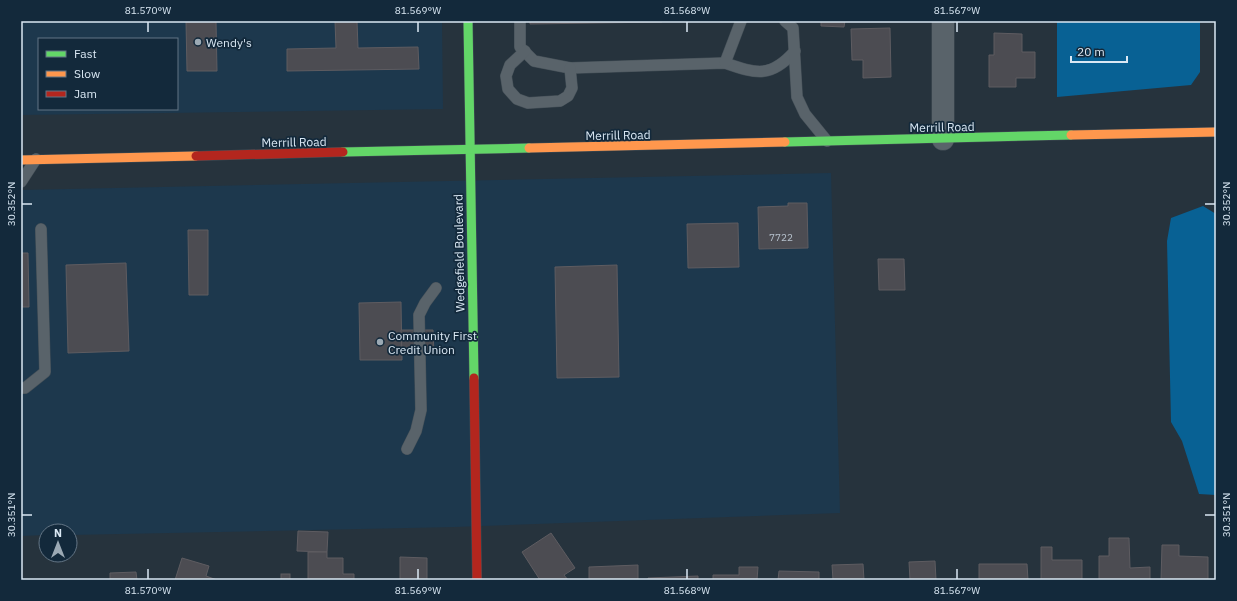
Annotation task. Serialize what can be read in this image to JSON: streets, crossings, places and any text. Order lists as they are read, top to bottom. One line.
{"streets":{"main road":["Merrill Road","Wedgefield Boulevard"]},"crossings":[["Merrill Road","Wedgefield Boulevard"]],"places":["Wendy's","Community First Credit Union"],"house_numbers":["7722"],"legend":["Fast","Slow","Jam"],"scale_bar":"20 m","north":"top","coordinates":["81.570°W","81.569°W","81.568°W","81.567°W","30.352°N","30.351°N"]}
